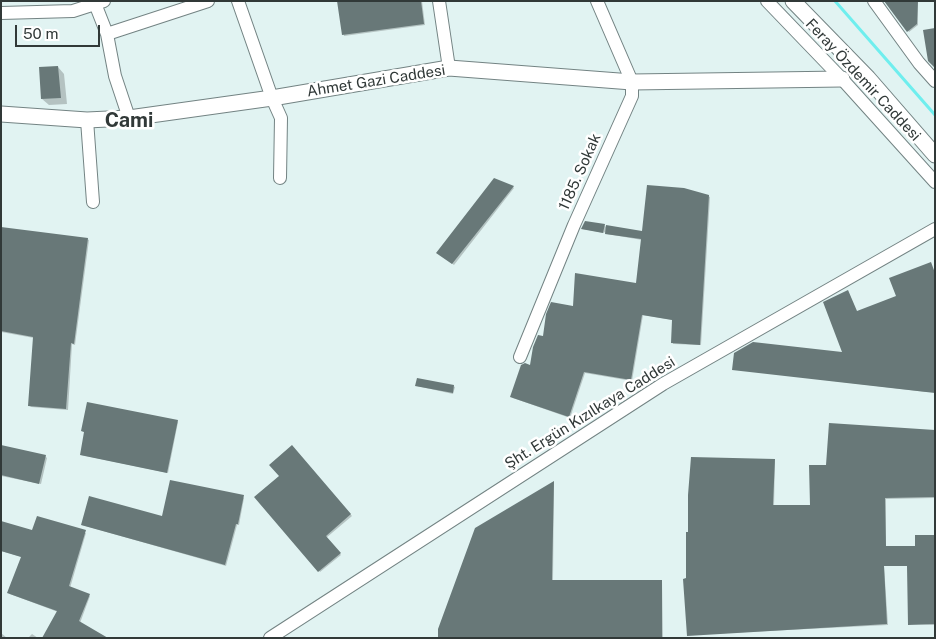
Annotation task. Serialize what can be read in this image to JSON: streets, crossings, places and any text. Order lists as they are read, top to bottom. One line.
{"streets":{"street":["Feray Özdemir Caddesi","Ahmet Gazi Caddesi","1185. Sokak","Şht. Ergün Kızılkaya Caddesi"]},"crossings":[["Feray Özdemir Caddesi","Ahmet Gazi Caddesi"],["Ahmet Gazi Caddesi","1185. Sokak"]],"districts":["Cami"],"scale_bar":"50 m"}
